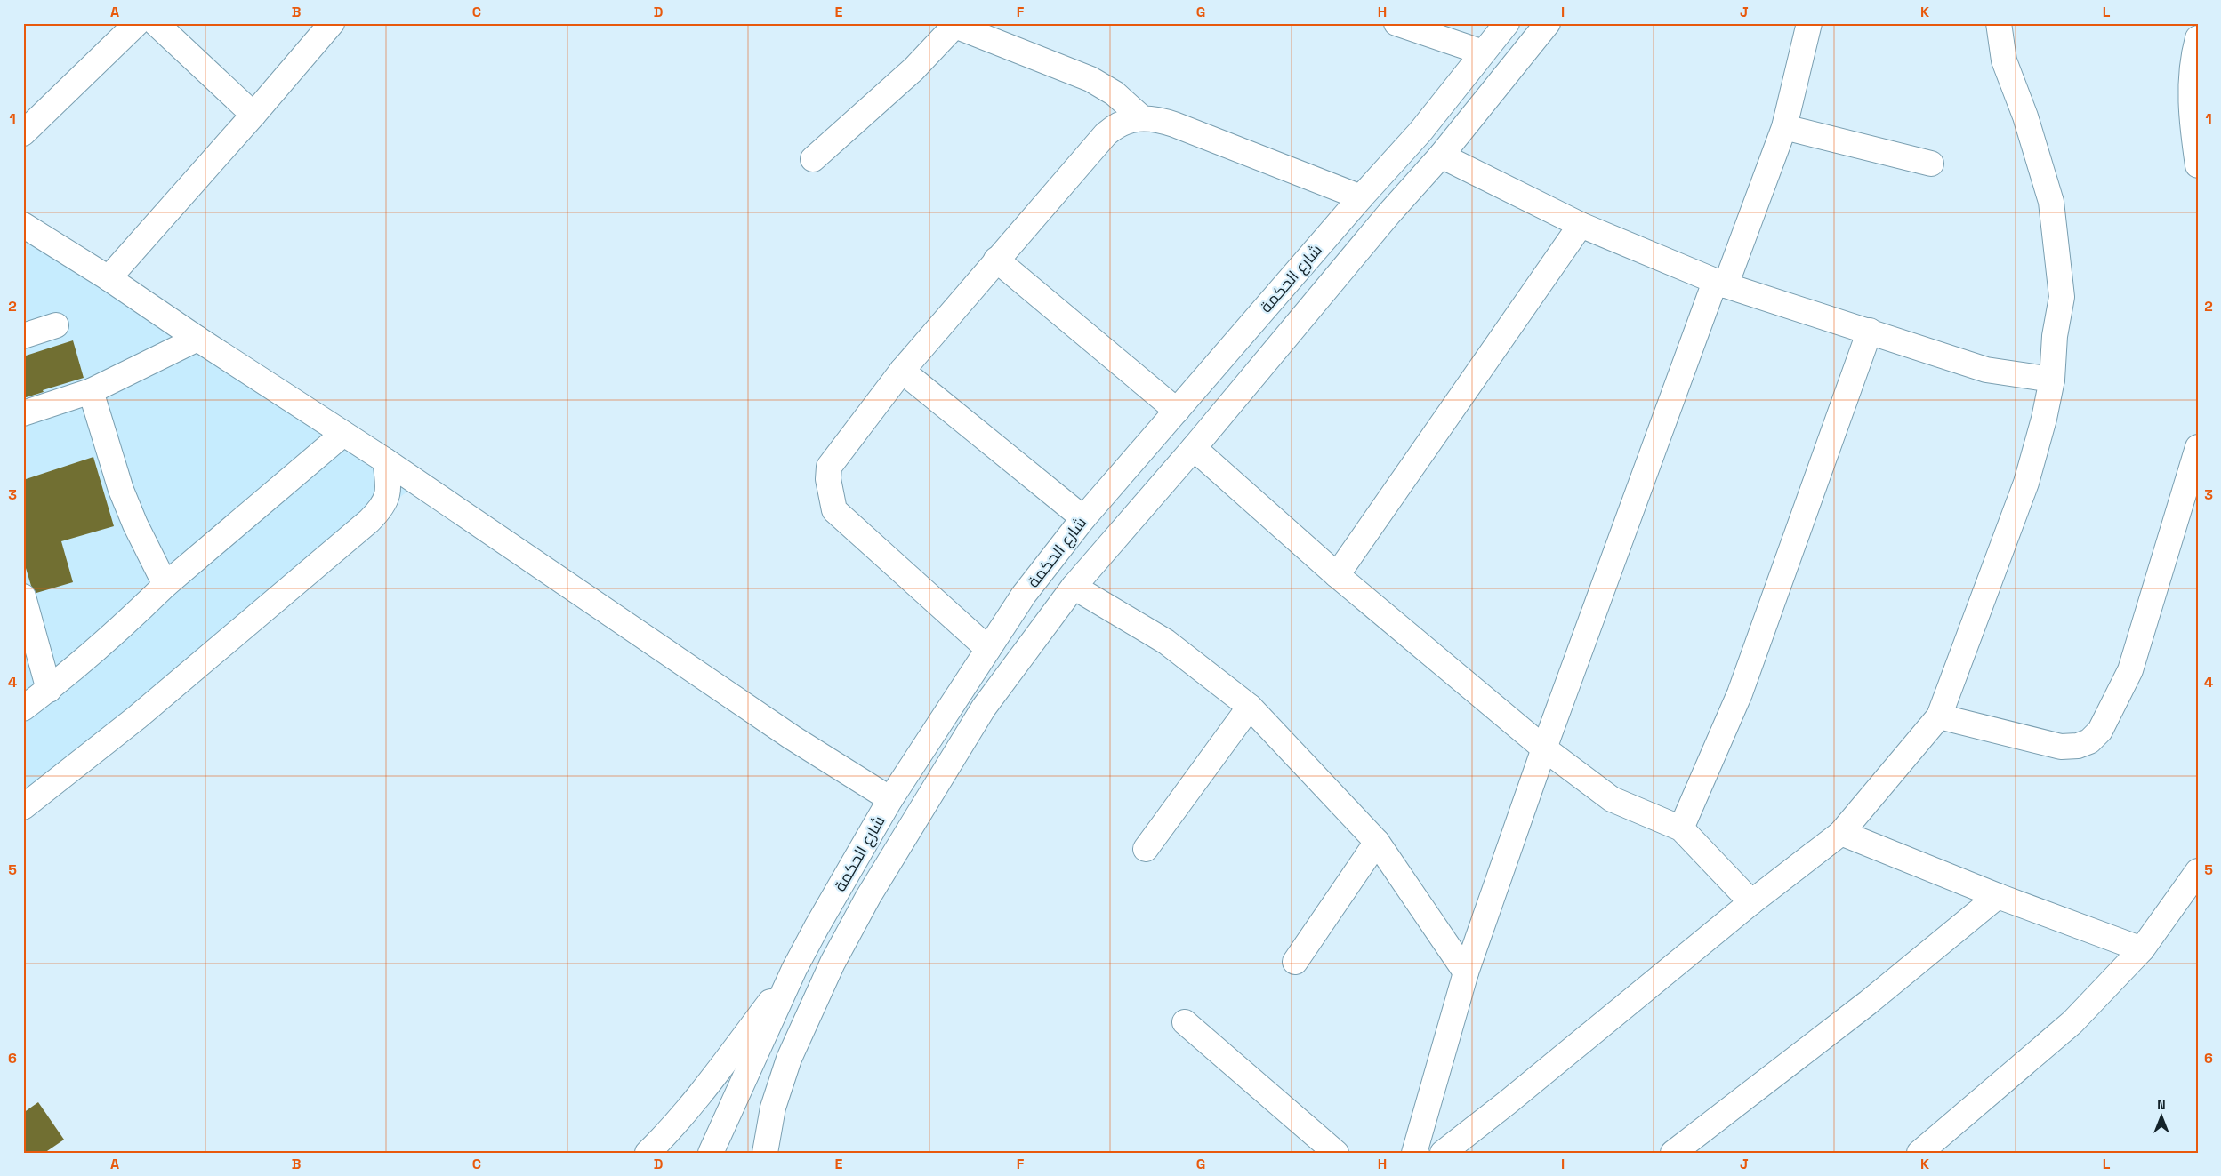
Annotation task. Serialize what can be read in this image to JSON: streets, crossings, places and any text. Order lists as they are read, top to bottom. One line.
{"streets":{"street":["شارع الحكمة"]},"north":"top","grid":{"columns":["A","B","C","D","E","F","G","H","I","J","K","L"],"rows":["1","2","3","4","5","6"]}}
